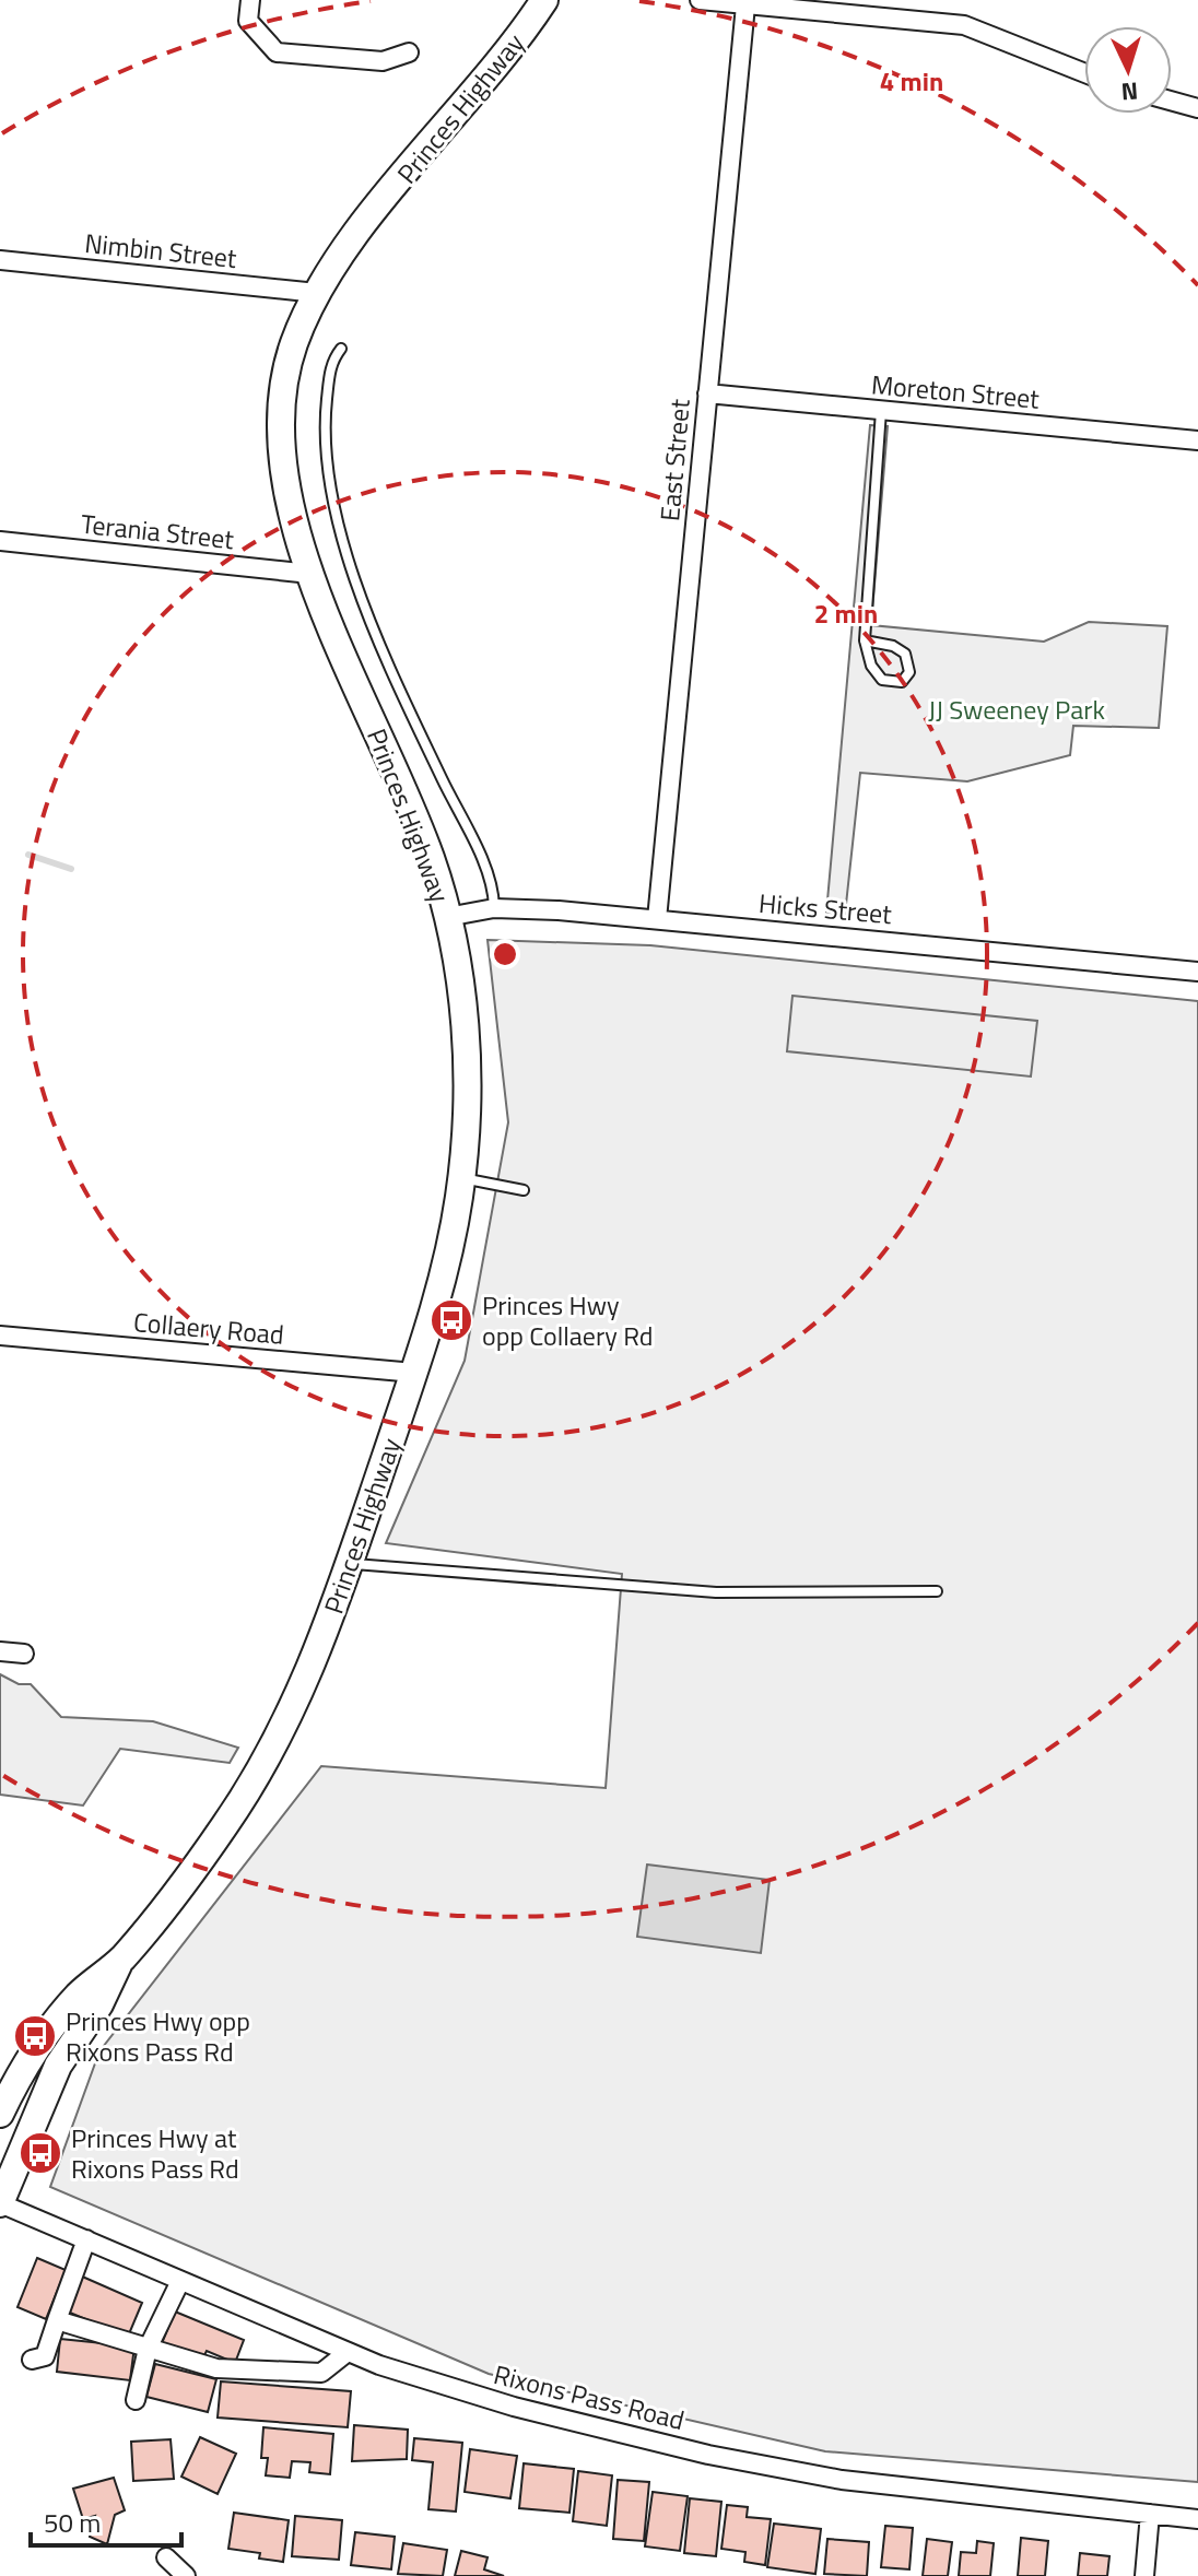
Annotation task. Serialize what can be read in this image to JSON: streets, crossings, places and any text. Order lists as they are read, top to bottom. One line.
{"streets":{"main road":["Princes Highway"],"street":["Nimbin Street","Moreton Street","East Street","Terania Street","Hicks Street","Collaery Road","Rixons Pass Road"]},"crossings":[["Princes Highway","Nimbin Street"],["Princes Highway","Terania Street"],["Princes Highway","Hicks Street"],["Princes Highway","Collaery Road"],["Princes Highway","Rixons Pass Road"],["Moreton Street","East Street"],["East Street","Hicks Street"]],"parks":["JJ Sweeney Park"],"places":{"bus stop":["Princes Hwy opp Collaery Rd","Princes Hwy opp Rixons Pass Rd","Princes Hwy at Rixons Pass Rd"]},"scale_bar":"50 m","north":"bottom","rings":["4 min","2 min"]}
